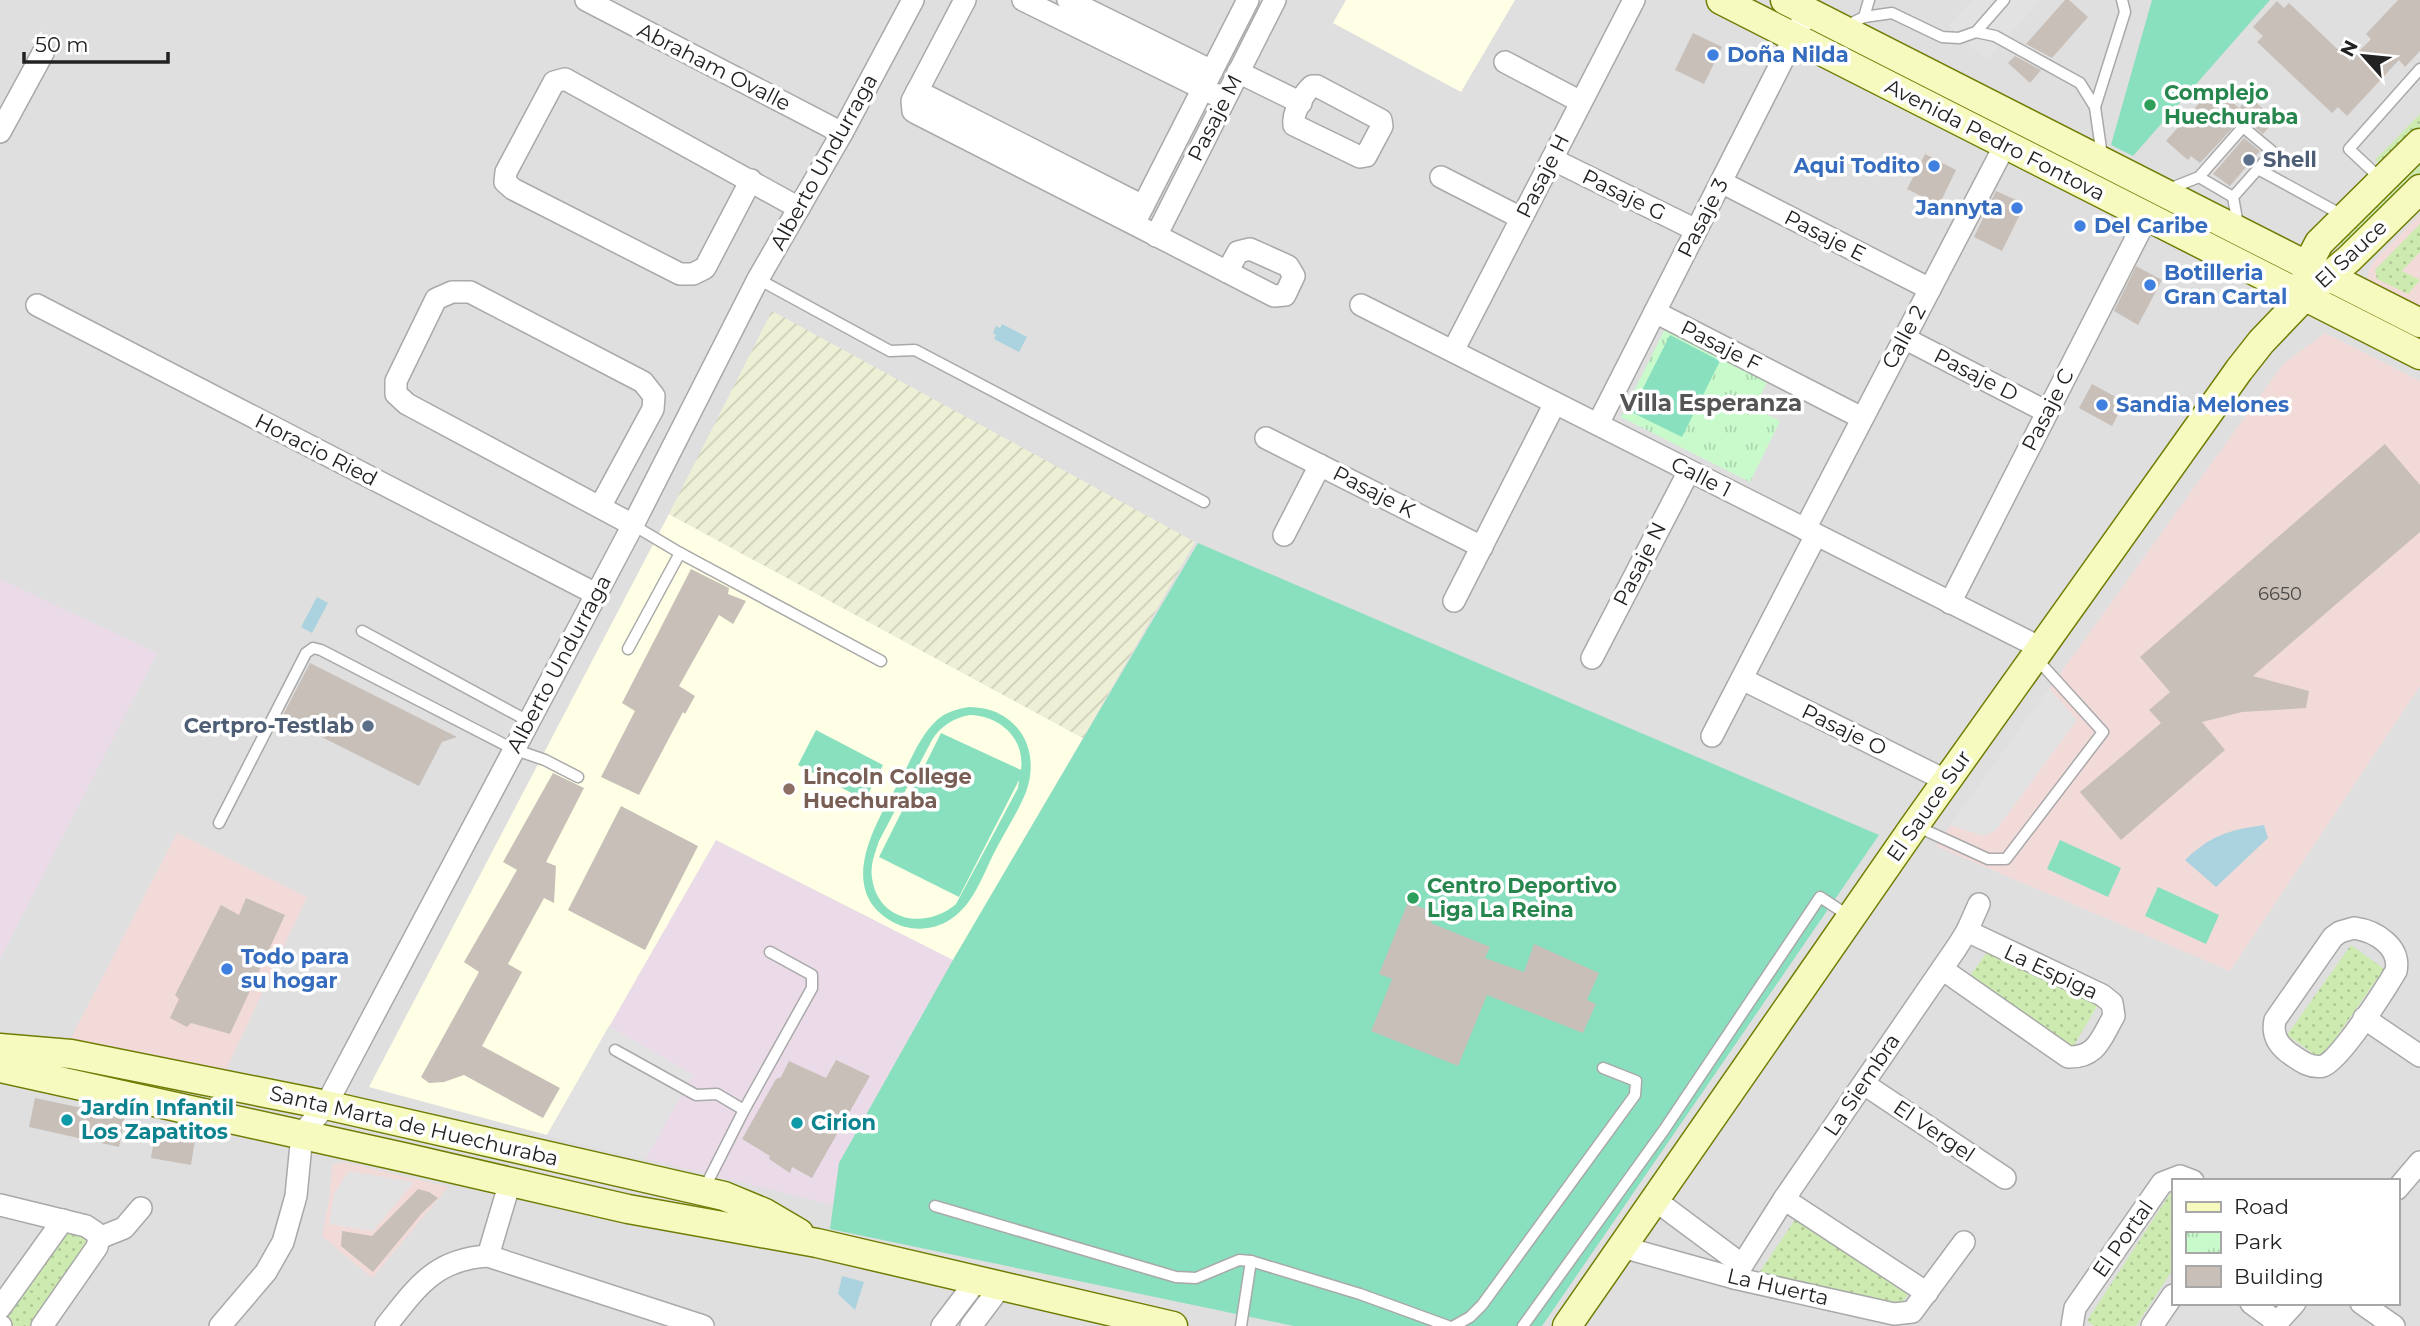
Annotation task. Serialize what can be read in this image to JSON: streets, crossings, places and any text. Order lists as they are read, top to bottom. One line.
{"streets":{"street":["Abraham Ovalle","Pasaje M","Avenida Pedro Fontova","Alberto Undurraga","Pasaje H","Pasaje G","Pasaje 3","Pasaje E","El Sauce","Calle 2","Pasaje F","Pasaje D","Pasaje C","Horacio Ried","Calle 1","Pasaje K","Pasaje N","Pasaje O","El Sauce Sur","La Espiga","La Siembra","Santa Marta de Huechuraba","El Vergel","El Portal","La Huerta"]},"crossings":[["Abraham Ovalle","Alberto Undurraga"],["Avenida Pedro Fontova","Pasaje 3"],["Avenida Pedro Fontova","El Sauce"],["Avenida Pedro Fontova","Calle 2"],["Avenida Pedro Fontova","Pasaje C"],["Avenida Pedro Fontova","El Sauce Sur"],["Alberto Undurraga","Horacio Ried"],["Alberto Undurraga","Santa Marta de Huechuraba"],["Pasaje H","Pasaje G"],["Pasaje H","Calle 1"],["Pasaje G","Pasaje 3"],["Pasaje 3","Pasaje E"],["Pasaje 3","Pasaje F"],["Pasaje 3","Calle 1"],["Pasaje E","Calle 2"],["El Sauce","El Sauce Sur"],["Calle 2","Pasaje F"],["Calle 2","Pasaje D"],["Calle 2","Calle 1"],["Pasaje D","Pasaje C"],["Pasaje C","Calle 1"],["Calle 1","Pasaje N"],["Calle 1","El Sauce Sur"],["Pasaje O","El Sauce Sur"],["El Sauce Sur","La Huerta"],["La Espiga","La Siembra"],["La Siembra","El Vergel"],["La Siembra","La Huerta"]],"districts":["Villa Esperanza"],"places":["Doña Nilda","Complejo Huechuraba","Shell","Aqui Todito","Jannyta","Del Caribe","Botilleria Gran Cartal","Sandia Melones","Certpro-Testlab","Lincoln College Huechuraba","Centro Deportivo Liga La Reina","Todo para su hogar","Jardín Infantil Los Zapatitos","Cirion"],"house_numbers":["6650"],"legend":["Road","Park","Building"],"scale_bar":"50 m","north":"top left"}
